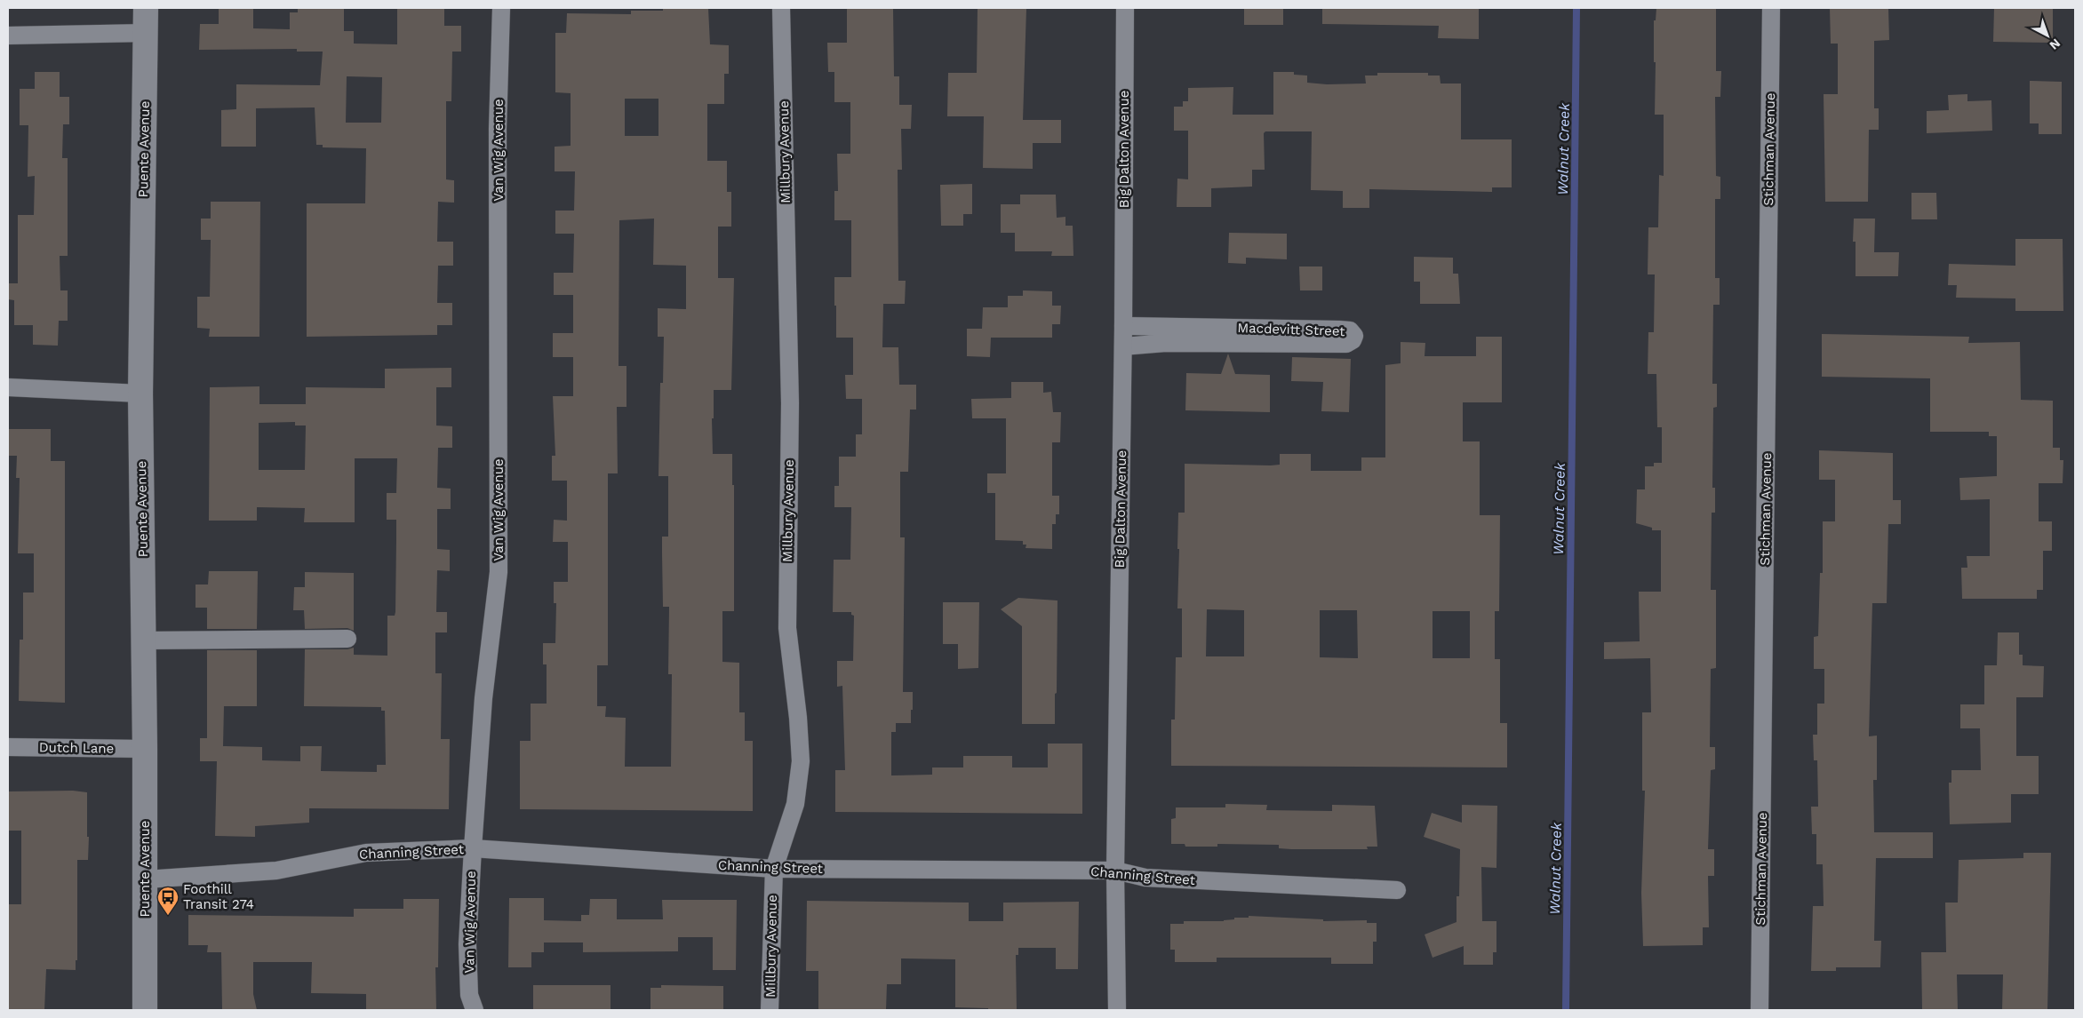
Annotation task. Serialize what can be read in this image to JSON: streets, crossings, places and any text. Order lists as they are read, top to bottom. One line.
{"streets":{"main road":["Puente Avenue"],"street":["Big Dalton Avenue","Stichman Avenue","Van Wig Avenue","Millbury Avenue","Macdevitt Street","Dutch Lane","Channing Street"]},"crossings":[["Puente Avenue","Dutch Lane"],["Puente Avenue","Channing Street"],["Big Dalton Avenue","Macdevitt Street"],["Big Dalton Avenue","Channing Street"],["Van Wig Avenue","Channing Street"],["Millbury Avenue","Channing Street"]],"water":["Walnut Creek"],"places":{"bus stop":["Foothill Transit 274"]},"north":"bottom right"}
